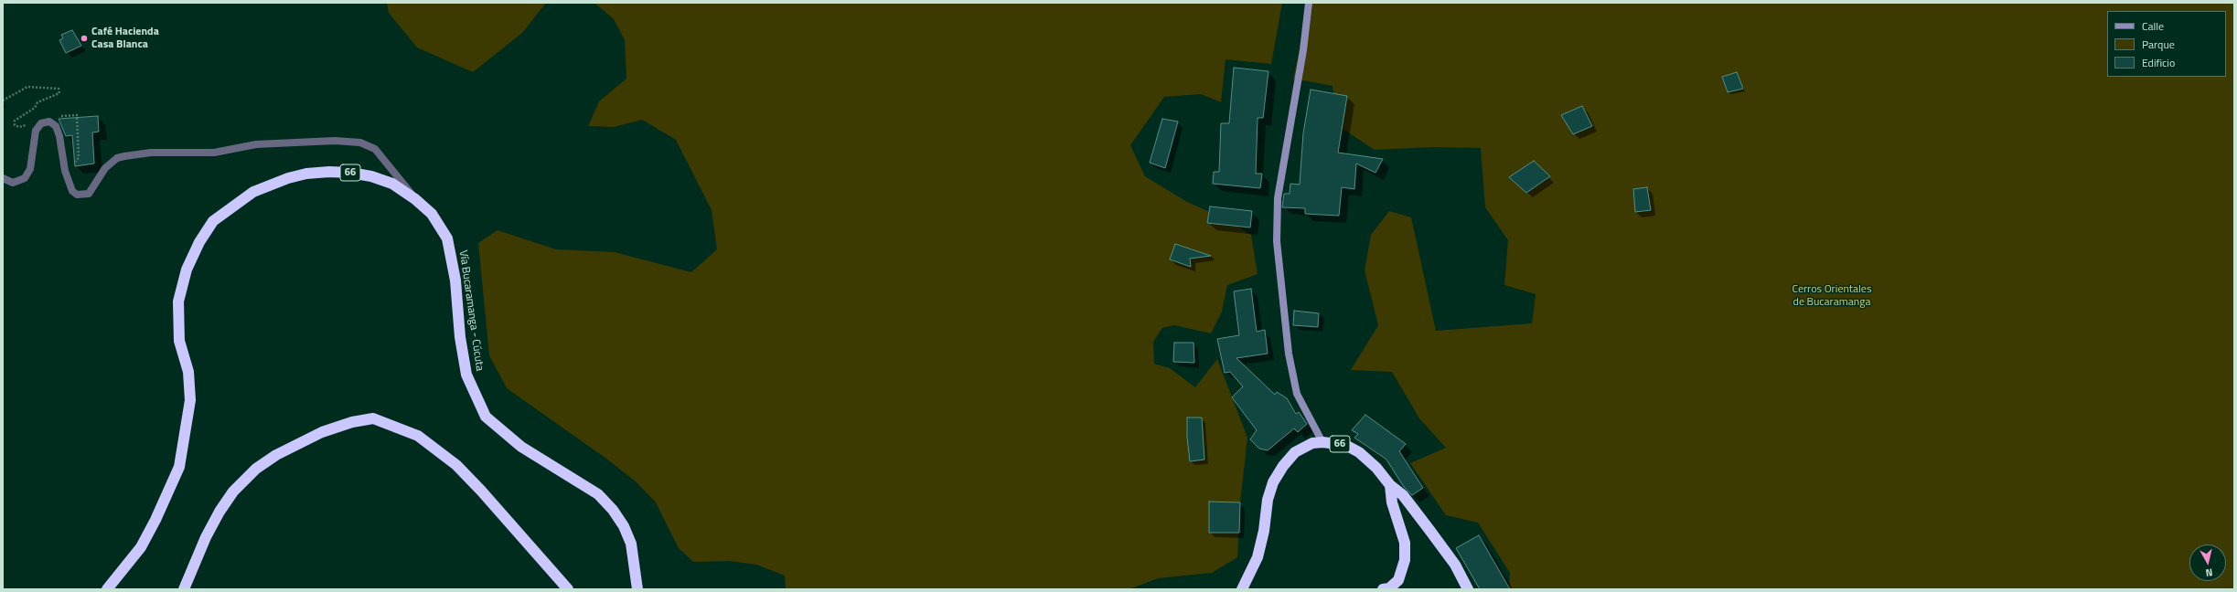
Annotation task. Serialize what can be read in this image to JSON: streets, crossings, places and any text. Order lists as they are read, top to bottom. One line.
{"streets":{"highway":["66","Vía Bucaramanga - Cúcuta"]},"parks":["Cerros Orientales de Bucaramanga"],"places":["Café Hacienda Casa Blanca"],"legend":["Calle","Parque","Edificio"],"north":"bottom"}
